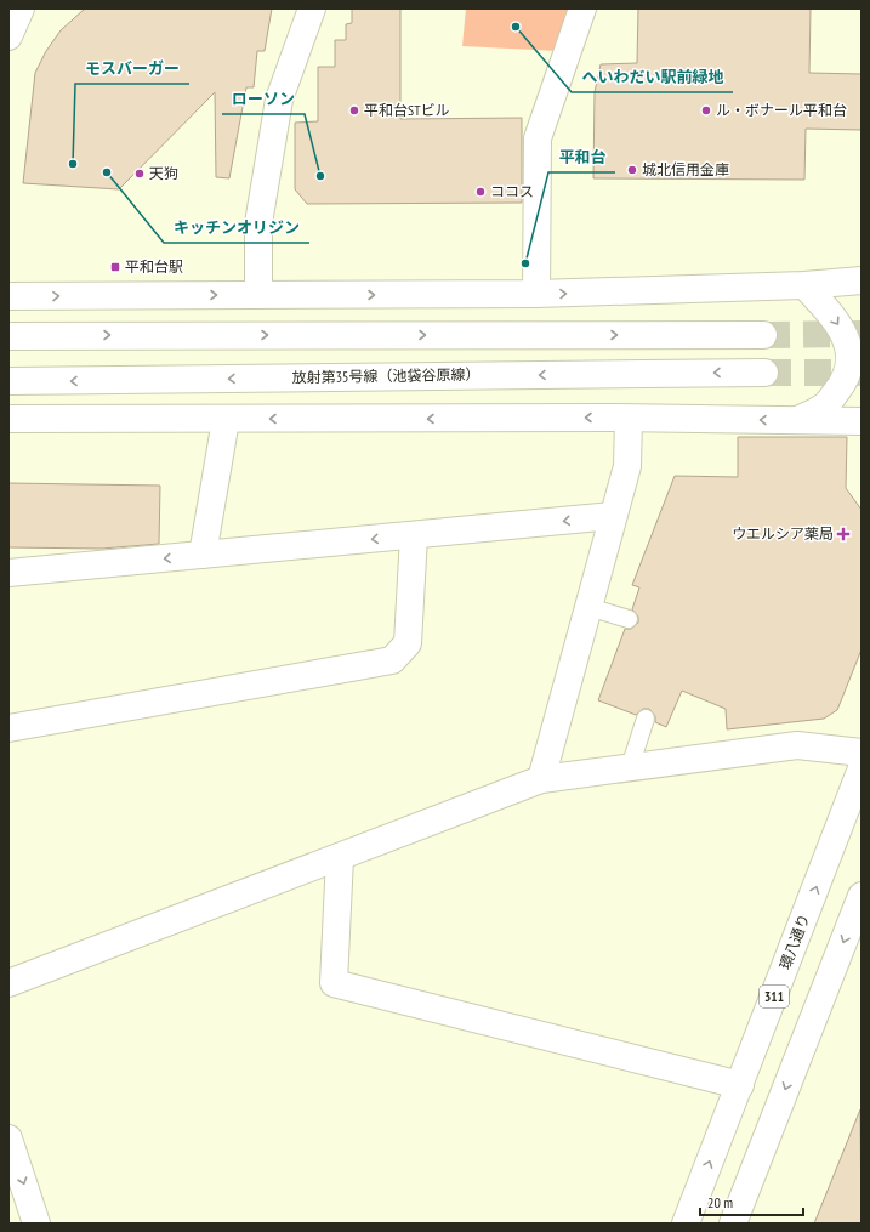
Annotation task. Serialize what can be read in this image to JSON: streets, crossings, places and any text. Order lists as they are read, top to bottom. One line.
{"streets":{"main road":["放射第35号線（池袋谷原線）","環八通り","311"]},"places":{"other":["へいわだい駅前緑地","平和台STビル","ル・ボナール平和台","モスバーガー","城北信用金庫","キッチンオリジン","天狗","ローソン","ココス","平和台"],"transit":["平和台駅"],"health":["ウエルシア薬局"]},"scale_bar":"20 m"}
